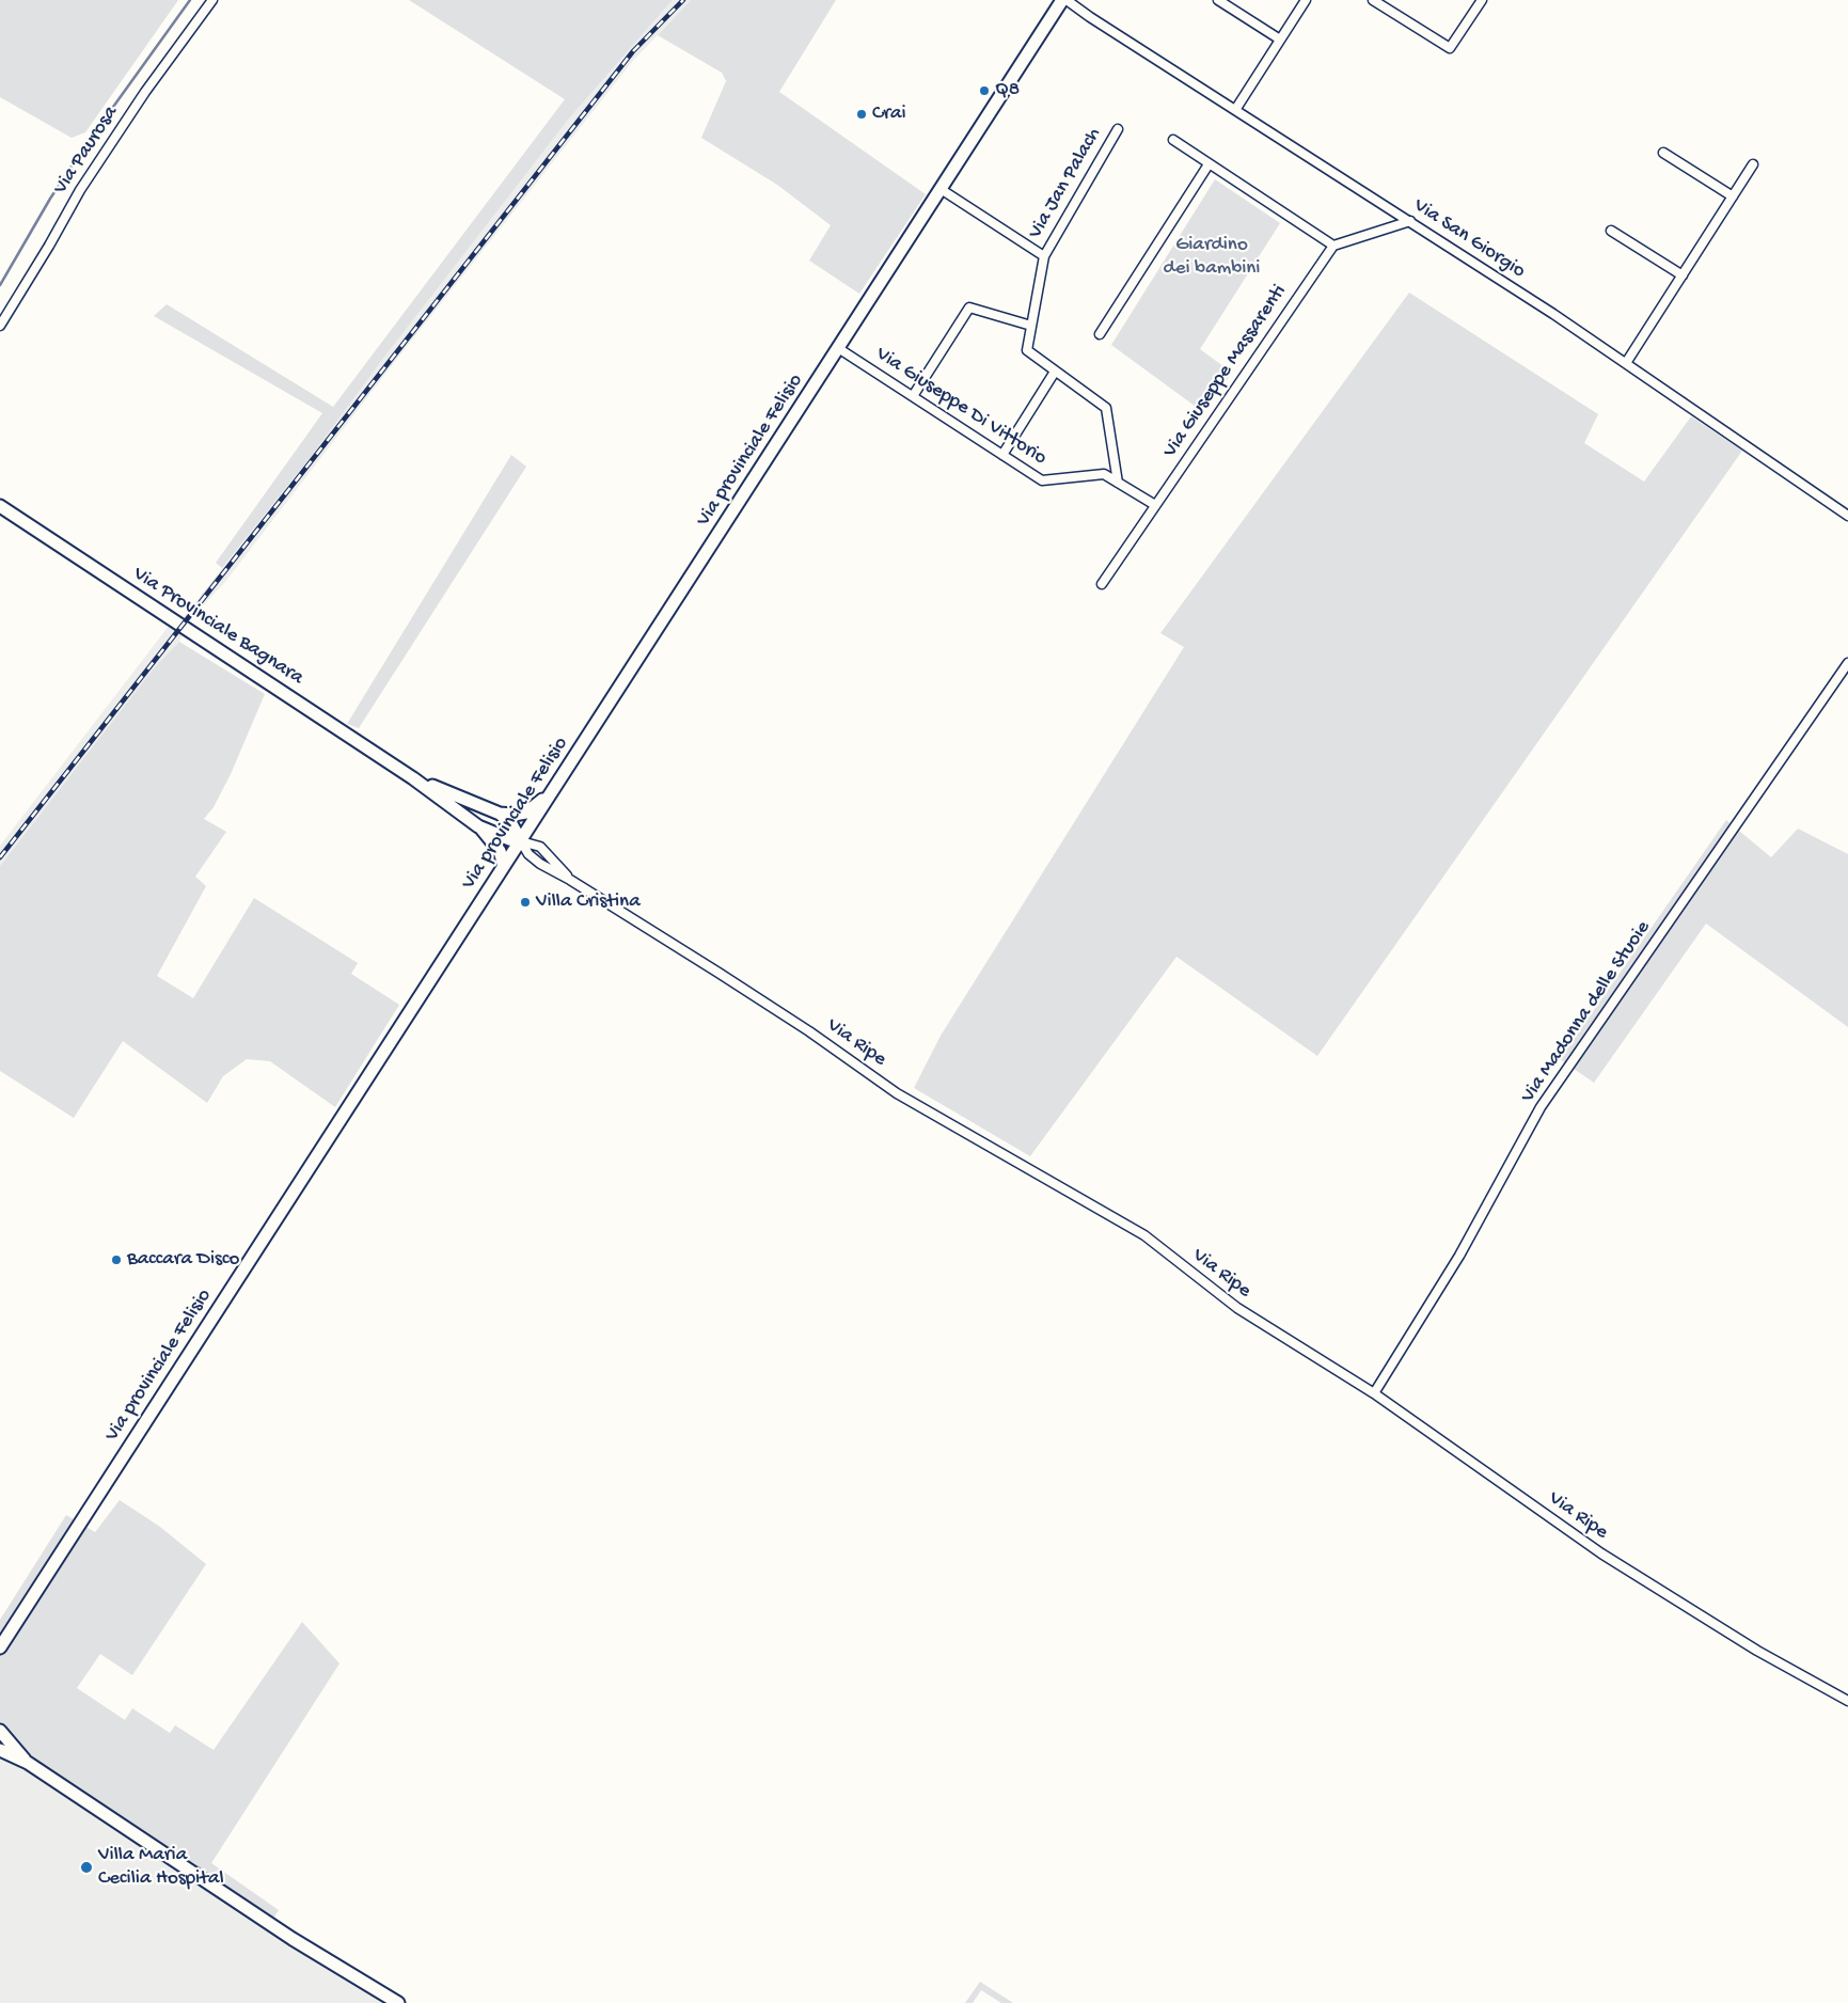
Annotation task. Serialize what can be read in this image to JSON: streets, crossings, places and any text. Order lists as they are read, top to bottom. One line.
{"streets":{"main road":["Via provinciale Felisio","Via Provinciale Bagnara"],"street":["Via Paurosa","Via Jan Palach","Via San Giorgio","Via Giuseppe Massarenti","Via Giuseppe Di Vittorio","Via Madonna delle Stuoie","Via Ripe"]},"crossings":[["Via Giuseppe Massarenti","Via Giuseppe Di Vittorio"],["Via Giuseppe Di Vittorio","Via provinciale Felisio"],["Via provinciale Felisio","Via Provinciale Bagnara"],["Via provinciale Felisio","Via Ripe"],["Via Provinciale Bagnara","Via Ripe"],["Via Madonna delle Stuoie","Via Ripe"]],"parks":["Giardino dei bambini"],"places":["Q8","Crai","Villa Cristina","Baccara Disco","Villa Maria Cecilia Hospital"]}
